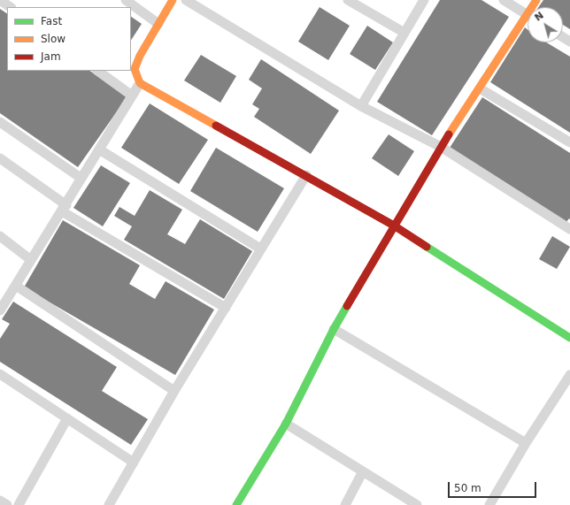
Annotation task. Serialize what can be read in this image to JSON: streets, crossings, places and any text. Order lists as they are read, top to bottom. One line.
{"legend":["Fast","Slow","Jam"],"scale_bar":"50 m","north":"top left"}
